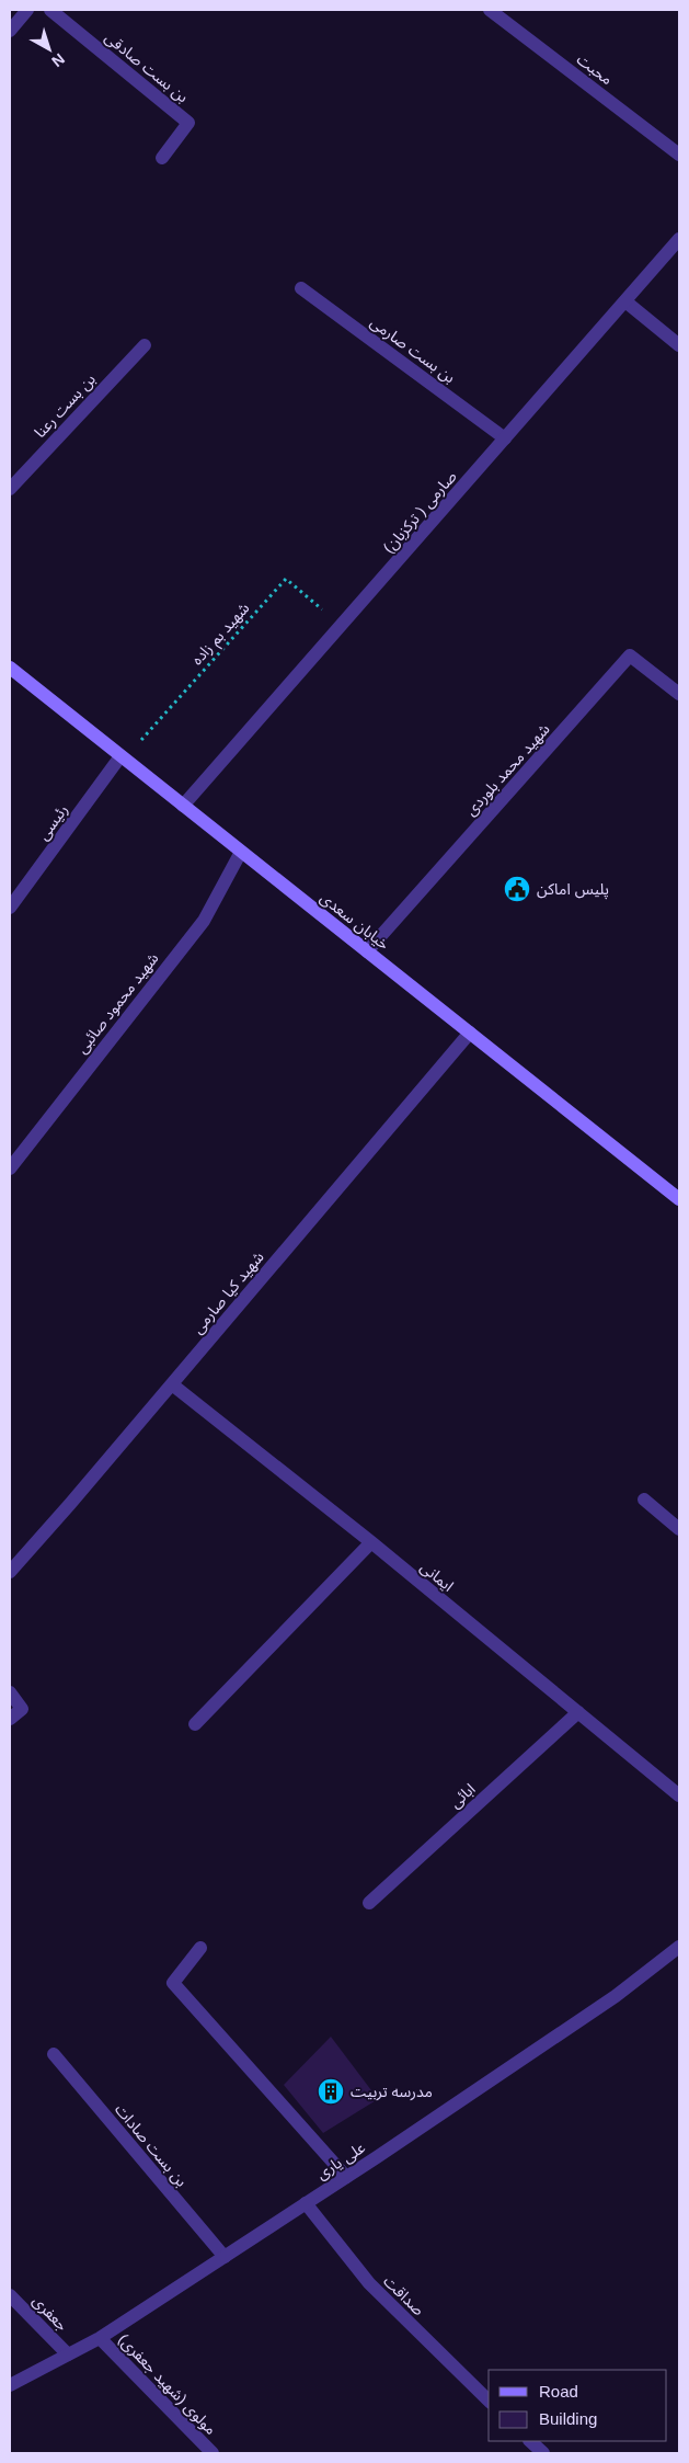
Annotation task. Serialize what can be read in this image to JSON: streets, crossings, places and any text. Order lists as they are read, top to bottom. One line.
{"streets":{"main road":["خیابان سعدی"],"street":["بن بست صادقی","محبت","بن بست صارمی","بن بست رعنا","صارمی ( ترکزبان)","شهید محمد بلوردی","رئیسی","شهید محمود صائبی","شهید کیا صارمی","ایمانی","ابائی","بن بست صادات","علی یاری","صداقت","جعفری","مولوی (شهید جعفری)"],"path":["شهید بم زاده"]},"crossings":[["بن بست صارمی","صارمی ( ترکزبان)"],["صارمی ( ترکزبان)","شهید بم زاده"],["صارمی ( ترکزبان)","خیابان سعدی"],["شهید بم زاده","رئیسی"],["شهید بم زاده","خیابان سعدی"],["شهید محمد بلوردی","خیابان سعدی"],["رئیسی","خیابان سعدی"],["خیابان سعدی","شهید محمود صائبی"],["خیابان سعدی","شهید کیا صارمی"],["شهید کیا صارمی","ایمانی"],["ایمانی","ابائی"],["بن بست صادات","علی یاری"],["علی یاری","صداقت"],["علی یاری","جعفری"],["علی یاری","مولوی (شهید جعفری)"]],"places":{"public building":["پلیس اماکن"],"building":["مدرسه تربیت"]},"legend":["Road","Building"],"north":"bottom right"}
